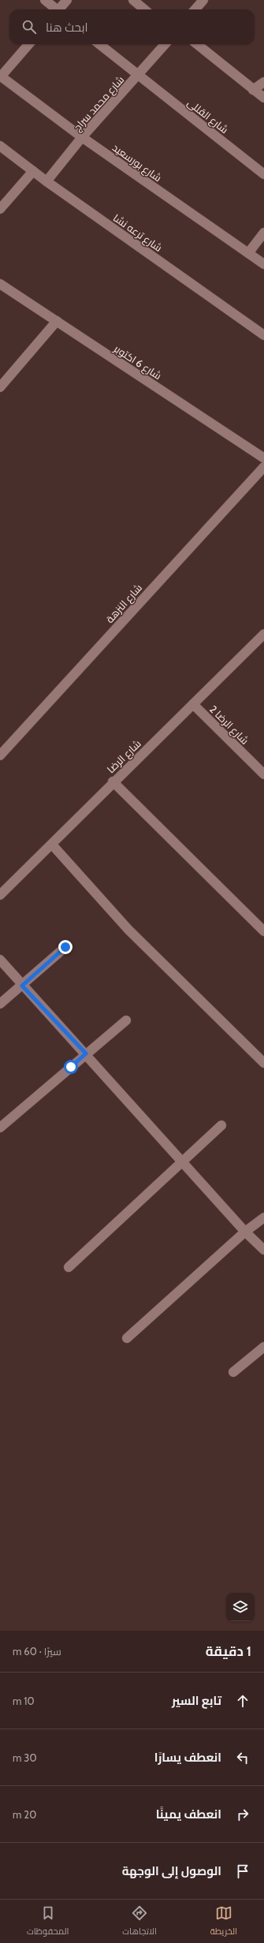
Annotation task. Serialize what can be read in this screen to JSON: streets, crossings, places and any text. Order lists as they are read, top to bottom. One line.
{"streets":{"street":["شارع محمد سراج","شارع القللى","شارع بورسعيد","شارع ترعه نشا","شارع 6 اكتوبر","شارع النزهة","شارع الرضا 2","شارع الرضا"]},"crossings":[["شارع محمد سراج","شارع القللى"],["شارع محمد سراج","شارع بورسعيد"],["شارع محمد سراج","شارع ترعه نشا"],["شارع الرضا 2","شارع الرضا"]],"page":{"search":"ابحث هنا","heading":["1 دقيقة","سيرًا · 60 m"],"list":[["تابع السير","10 m"],["انعطف يسارًا","30 m"],["انعطف يمينًا","20 m"],"الوصول إلى الوجهة"],"nav":["الخريطة","الاتجاهات","المحفوظات"]}}
